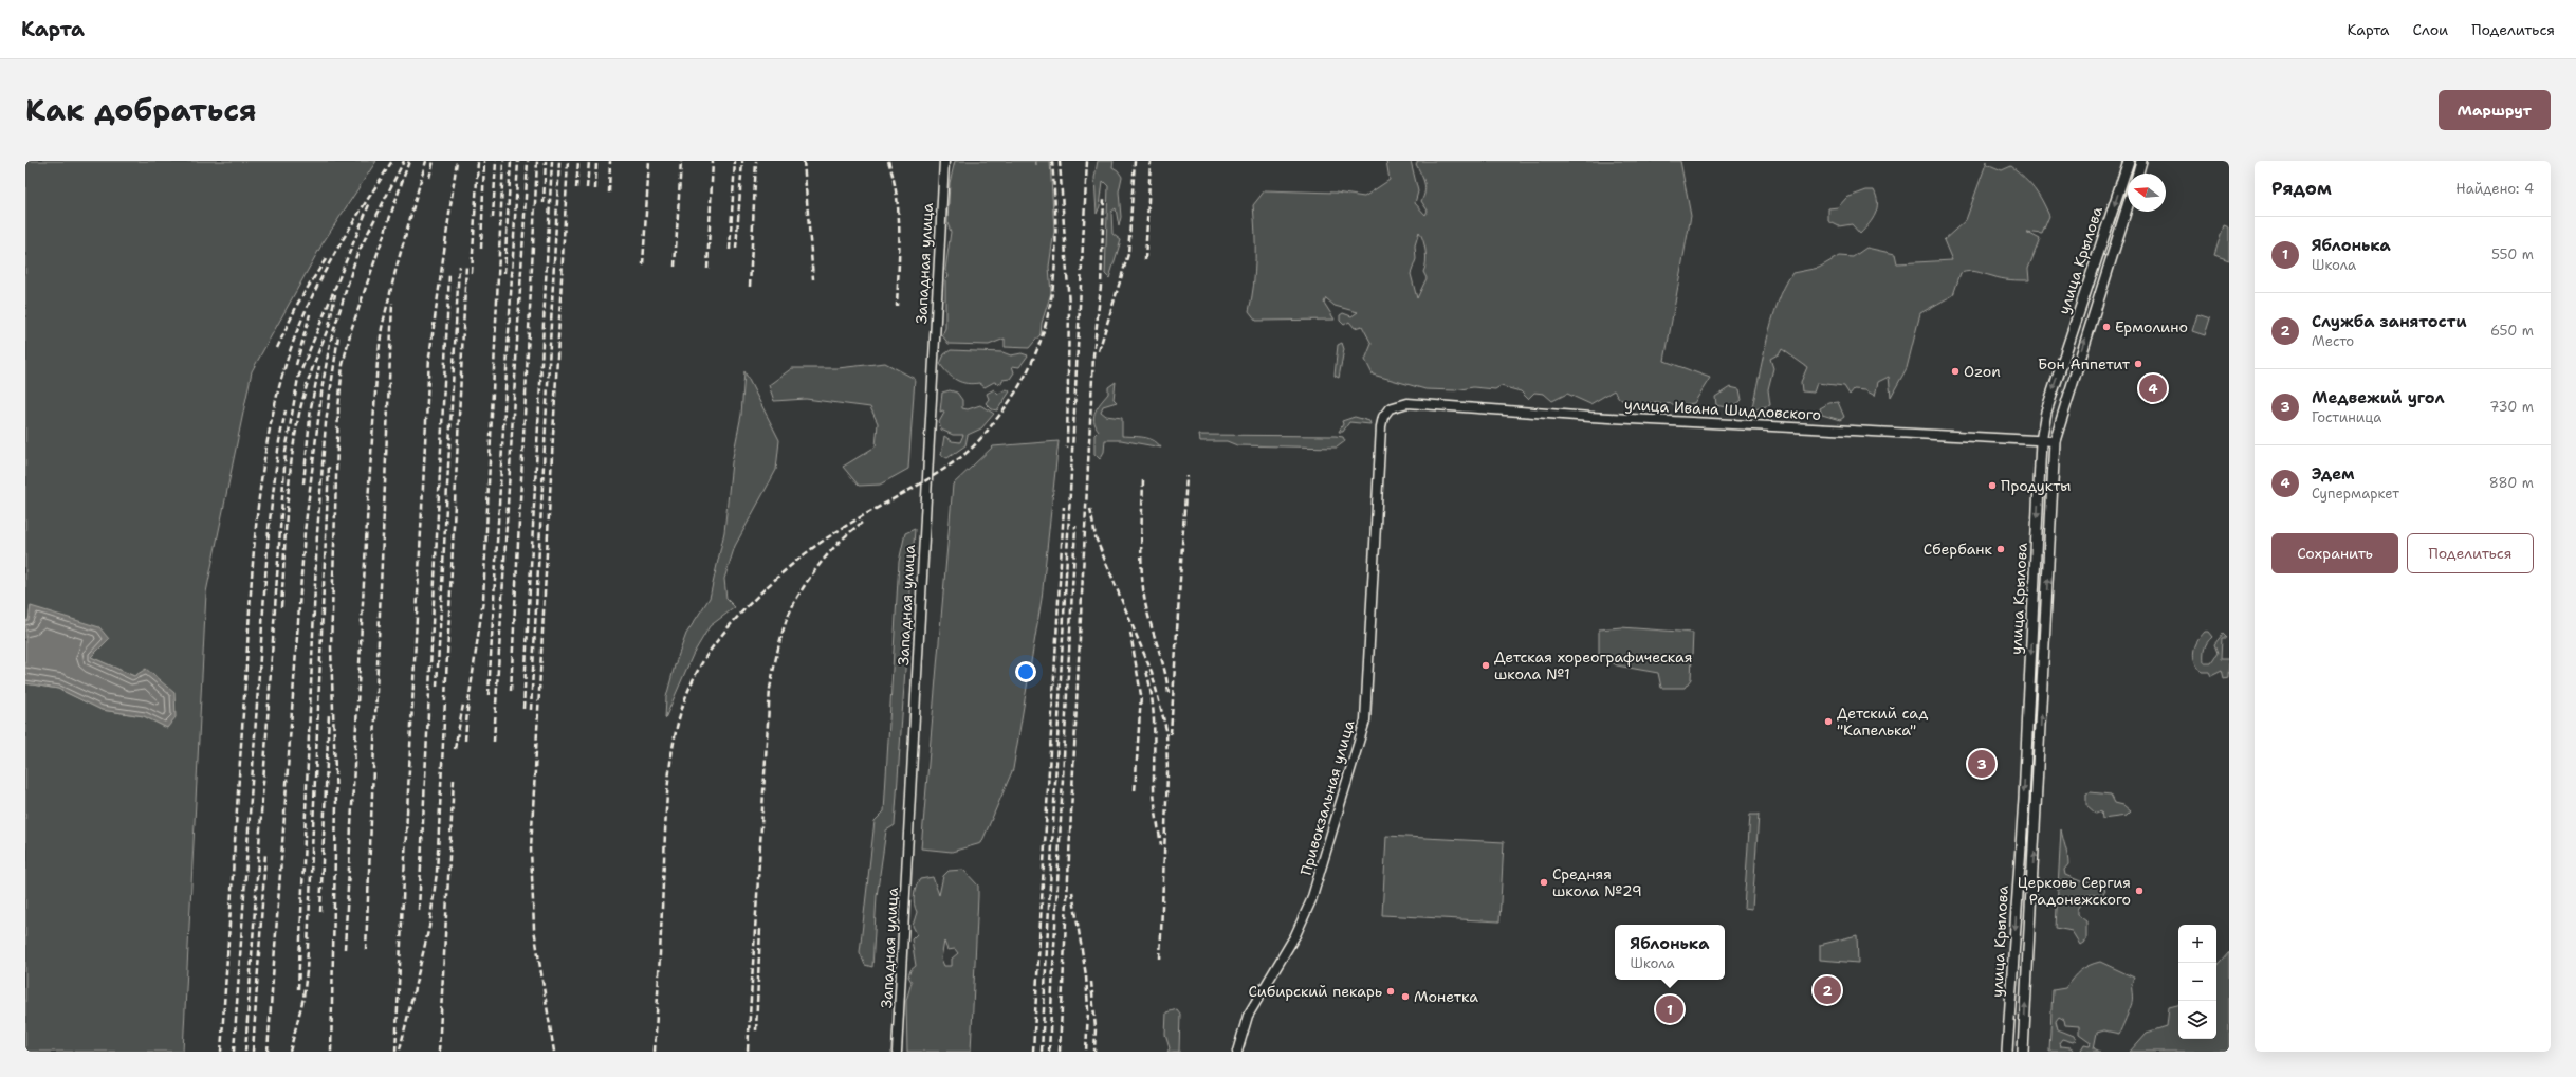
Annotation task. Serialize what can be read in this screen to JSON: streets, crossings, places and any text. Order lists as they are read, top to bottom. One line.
{"streets":{"main road":["улица Крылова"],"street":["Западная улица","улица Ивана Шидловского","Привокзальная улица"]},"crossings":[["улица Крылова","улица Ивана Шидловского"],["улица Ивана Шидловского","Привокзальная улица"]],"places":["Ермолино","Бон Аппетит","Ozon","Продукты","Сбербанк","Детская хореографическая школа №1","Детский сад \"Капелька\"","Средняя школа №29","Церковь Сергия Радонежского","Сибирский пекарь","Монетка"],"north":"left","page":{"header":"Карта","nav":["Карта","Слои","Поделиться"],"title":"Как добраться","buttons":["Маршрут",["Сохранить","Поделиться"]],"heading":["Рядом","Найдено: 4"],"list":[{"mark":"1","name":"Яблонька","note":"Школа","value":"550 m"},{"mark":"2","name":"Служба занятости","note":"Место","value":"650 m"},{"mark":"3","name":"Медвежий угол","note":"Гостиница","value":"730 m"},{"mark":"4","name":"Эдем","note":"Супермаркет","value":"880 m"}],"pins":["4","3","2","1"],"map_buttons":["+","−"],"popup":["Яблонька","Школа"]}}
